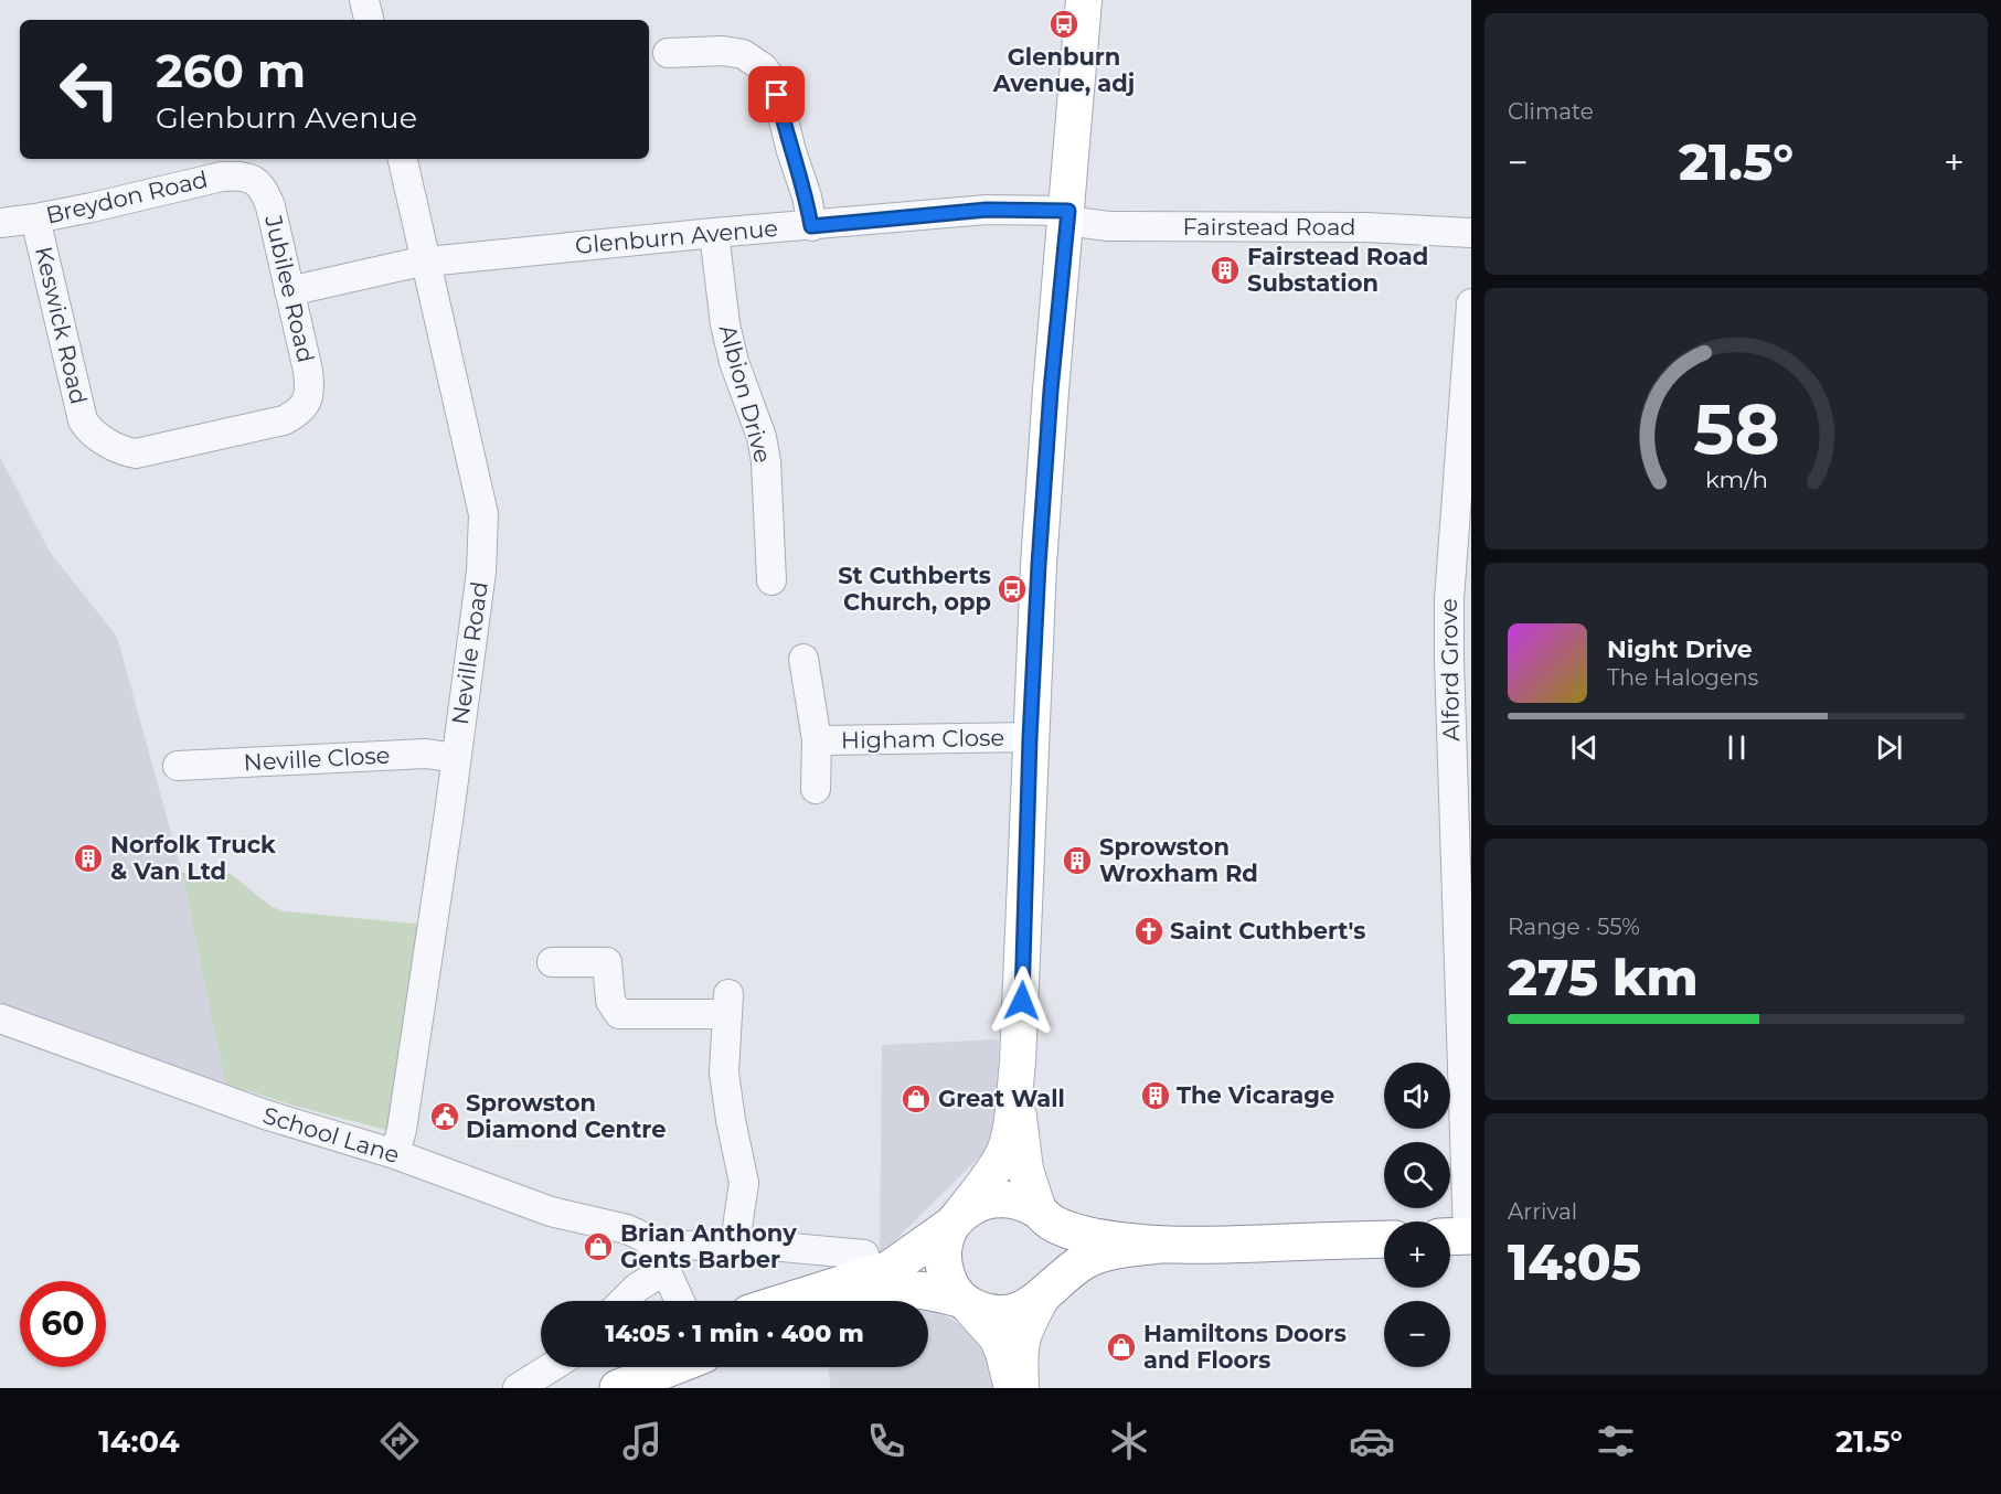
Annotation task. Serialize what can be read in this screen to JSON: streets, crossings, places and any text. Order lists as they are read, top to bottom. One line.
{"streets":{"street":["Breydon Road","Fairstead Road","Glenburn Avenue","Jubilee Road","Keswick Road","Albion Drive","Neville Road","Alford Grove","Higham Close","Neville Close","School Lane"]},"crossings":[["Breydon Road","Jubilee Road"],["Breydon Road","Keswick Road"],["Fairstead Road","Glenburn Avenue"],["Glenburn Avenue","Jubilee Road"],["Glenburn Avenue","Albion Drive"],["Glenburn Avenue","Neville Road"],["Jubilee Road","Keswick Road"],["Neville Road","Neville Close"],["Neville Road","School Lane"]],"places":{"bus stop":["Glenburn Avenue, adj","St Cuthberts Church, opp"],"building":["Fairstead Road Substation","Norfolk Truck & Van Ltd","Sprowston Wroxham Rd","The Vicarage"],"church":["Saint Cuthbert's"],"shop":["Great Wall","Brian Anthony Gents Barber","Hamiltons Doors and Floors"],"public building":["Sprowston Diamond Centre"]},"page":{"tile":["Climate",["Range · 55%","275 km"],["Arrival","14:05"]],"turn":["260 m","Glenburn Avenue"],"heat":["−","21.5°","+"],"song":["Night Drive","The Halogens"],"map_buttons":["+","−"],"limit":"60","trip":"14:05 · 1 min · 400 m","tabs":["14:04","21.5°"],"gauge":["58","km/h"]}}
